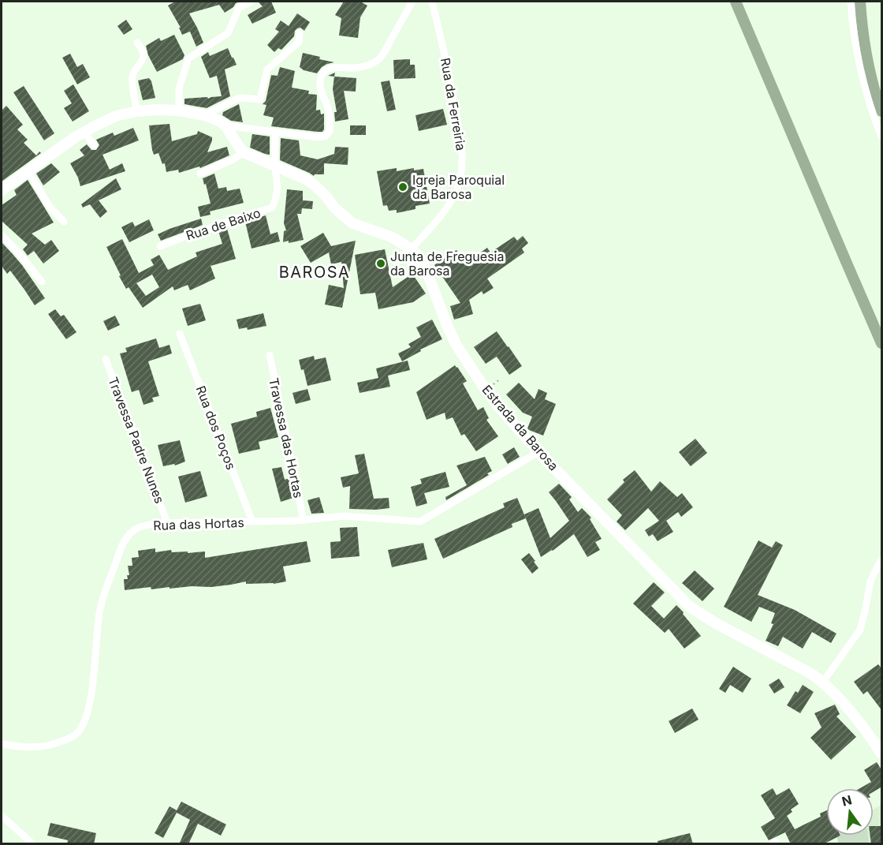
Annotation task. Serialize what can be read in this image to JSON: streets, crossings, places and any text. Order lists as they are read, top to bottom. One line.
{"streets":{"street":["Rua da Ferreiria","Rua de Baixo","Rua dos Poços","Estrada da Barosa","Travessa das Hortas","Travessa Padre Nunes","Rua das Hortas"]},"crossings":[["Rua da Ferreiria","Estrada da Barosa"],["Rua de Baixo","Estrada da Barosa"],["Rua dos Poços","Rua das Hortas"],["Estrada da Barosa","Rua das Hortas"],["Travessa das Hortas","Rua das Hortas"],["Travessa Padre Nunes","Rua das Hortas"]],"districts":["BAROSA"],"places":["Igreja Paroquial da Barosa","Junta de Freguesia da Barosa"],"north":"top"}
